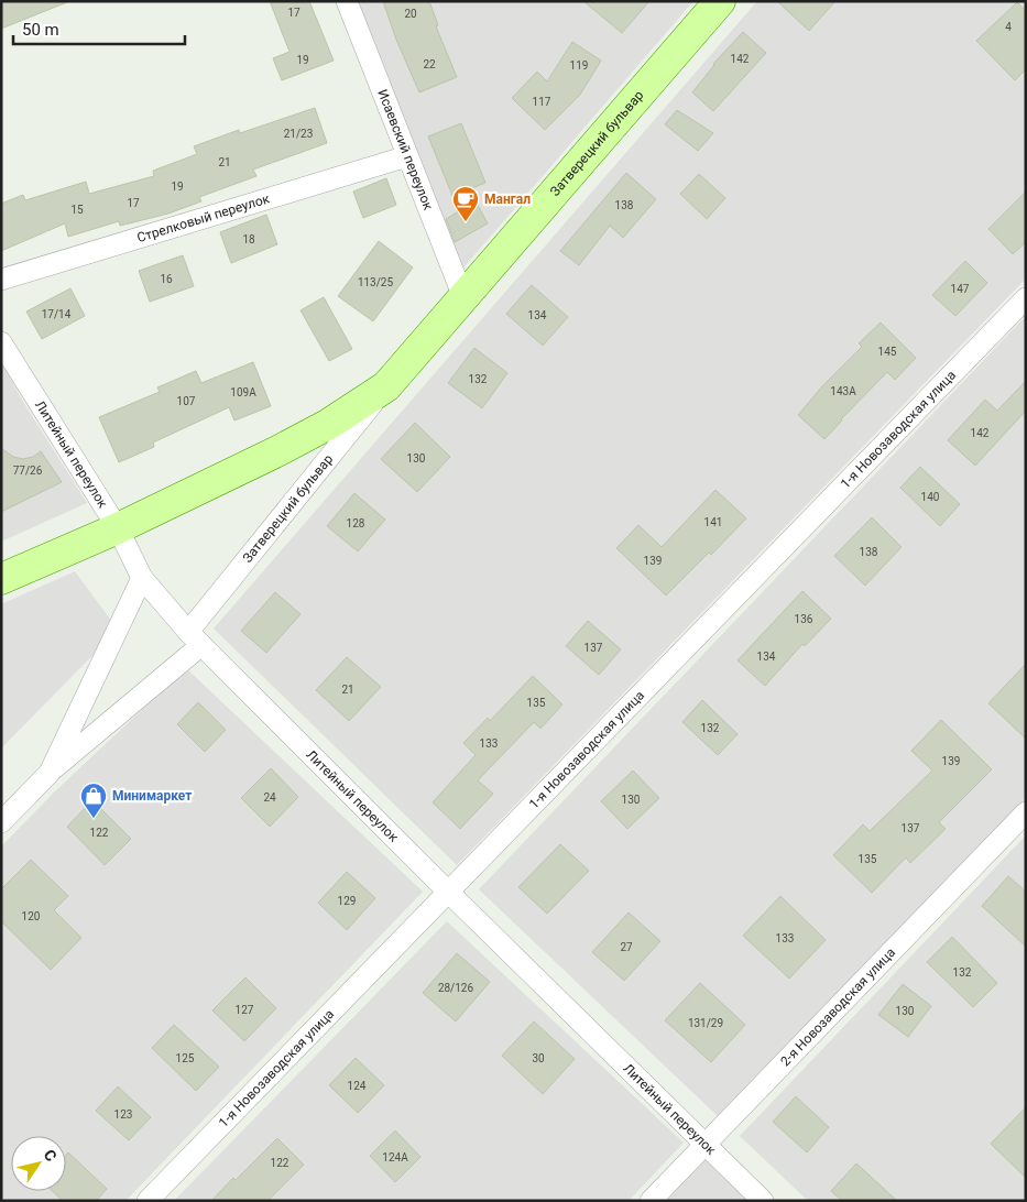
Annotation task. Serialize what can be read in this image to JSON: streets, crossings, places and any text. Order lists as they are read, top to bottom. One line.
{"streets":{"main road":["Затверецкий бульвар"],"street":["Исаевский переулок","Стрелковый переулок","1-я Новозаводская улица","Литейный переулок","2-я Новозаводская улица"]},"crossings":[["Затверецкий бульвар","Исаевский переулок"],["Затверецкий бульвар","Литейный переулок"],["Исаевский переулок","Стрелковый переулок"],["1-я Новозаводская улица","Литейный переулок"],["Литейный переулок","2-я Новозаводская улица"]],"places":{"cafe":["Мангал"],"shop":["Минимаркет"]},"house_numbers":["17","20","4","142","19","22","119","117","21/23","21","19","17","138","15","18","16","113/25","147","17/14","134","145","132","143А","109А","107","142","130","77/26","140","141","128","138","139","136","137","134","21","135","132","133","139","24","130","137","122","135","129","120","133","27","132","28/126","127","130","131/29","125","30","124","123","124А","122"],"scale_bar":"50 m","north":"top right"}
